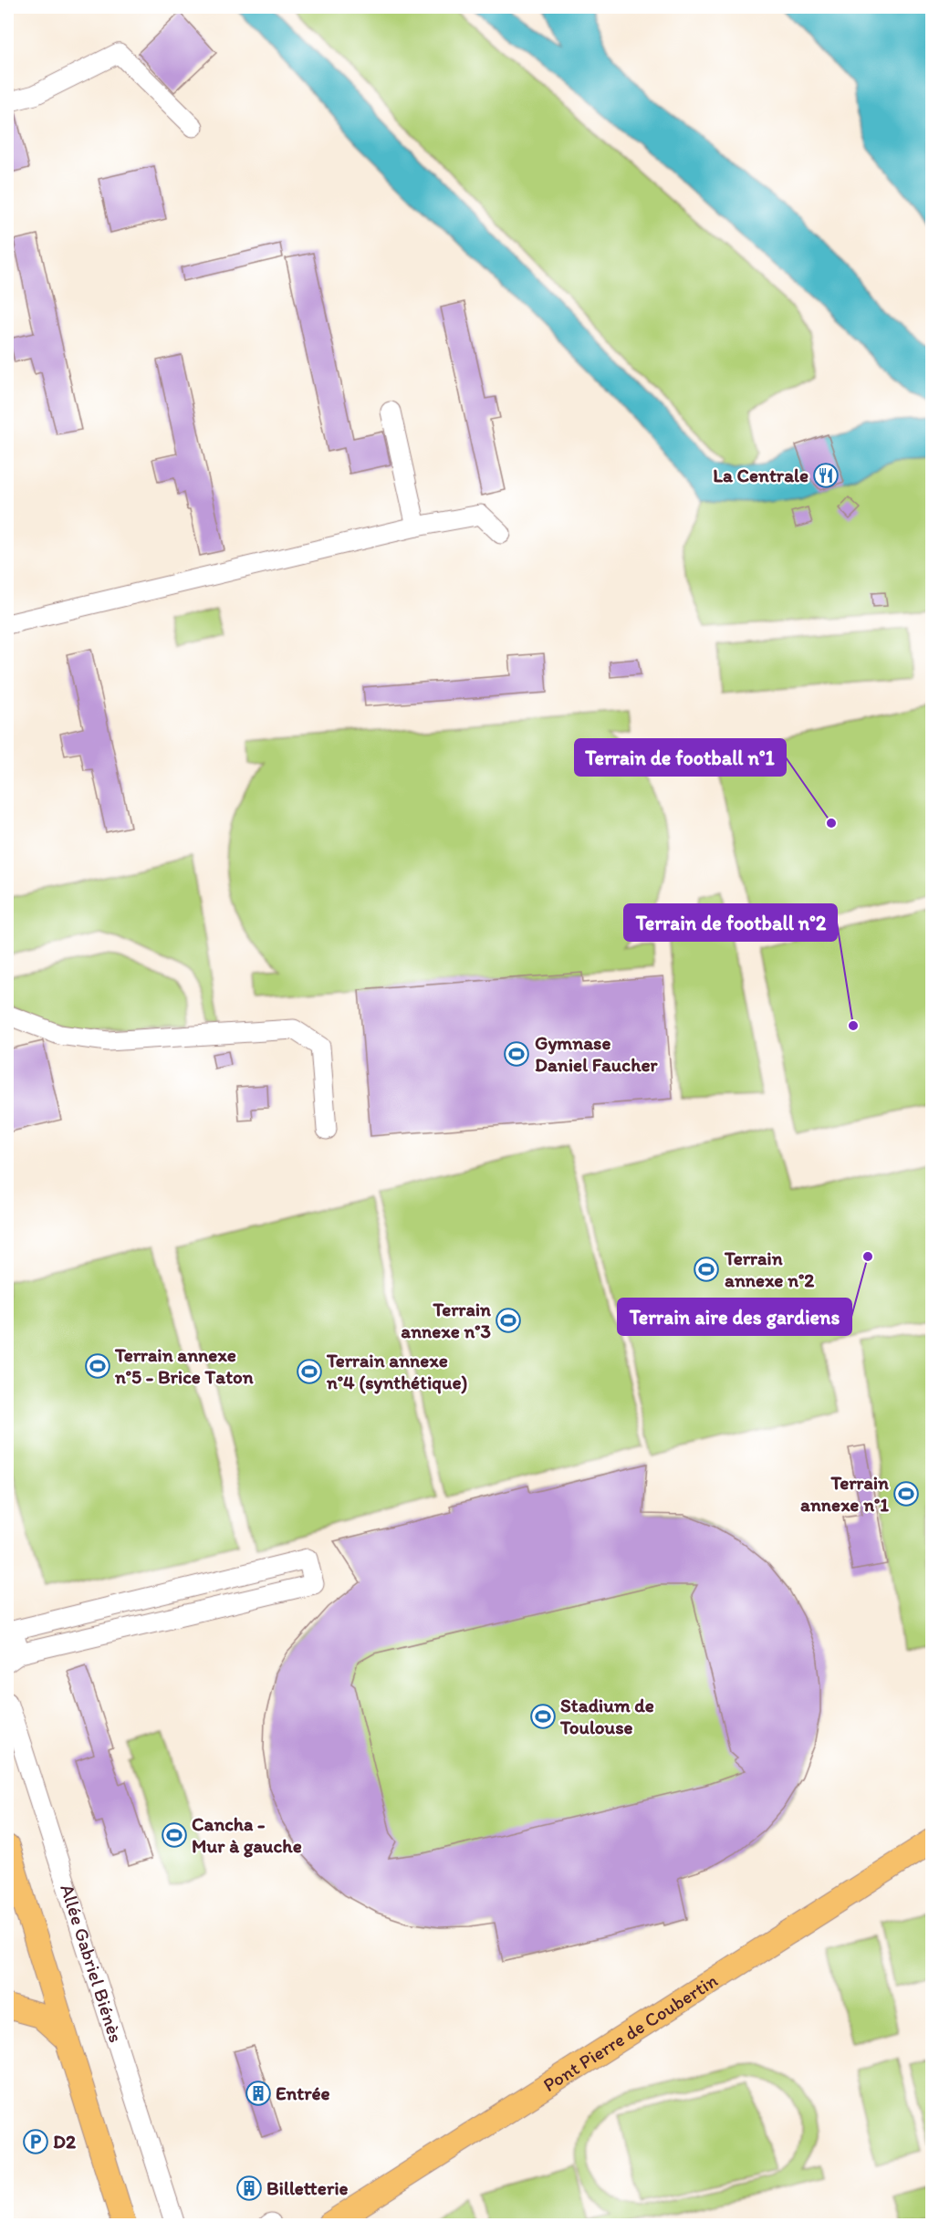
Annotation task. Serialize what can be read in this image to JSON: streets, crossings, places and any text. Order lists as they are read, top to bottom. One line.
{"streets":{"main road":["Pont Pierre de Coubertin"],"street":["Allée Gabriel Biénès"]},"places":{"restaurant":["La Centrale"],"other":["Terrain de football n°1","Terrain de football n°2","Terrain aire des gardiens"],"sports":["Gymnase Daniel Faucher","Terrain annexe n°2","Terrain annexe n°3","Terrain annexe n°5 - Brice Taton","Terrain annexe n°4 (synthétique)","Terrain annexe n°1","Stadium de Toulouse","Cancha - Mur à gauche"],"building":["Entrée","Billetterie"],"parking":["D2"]}}
